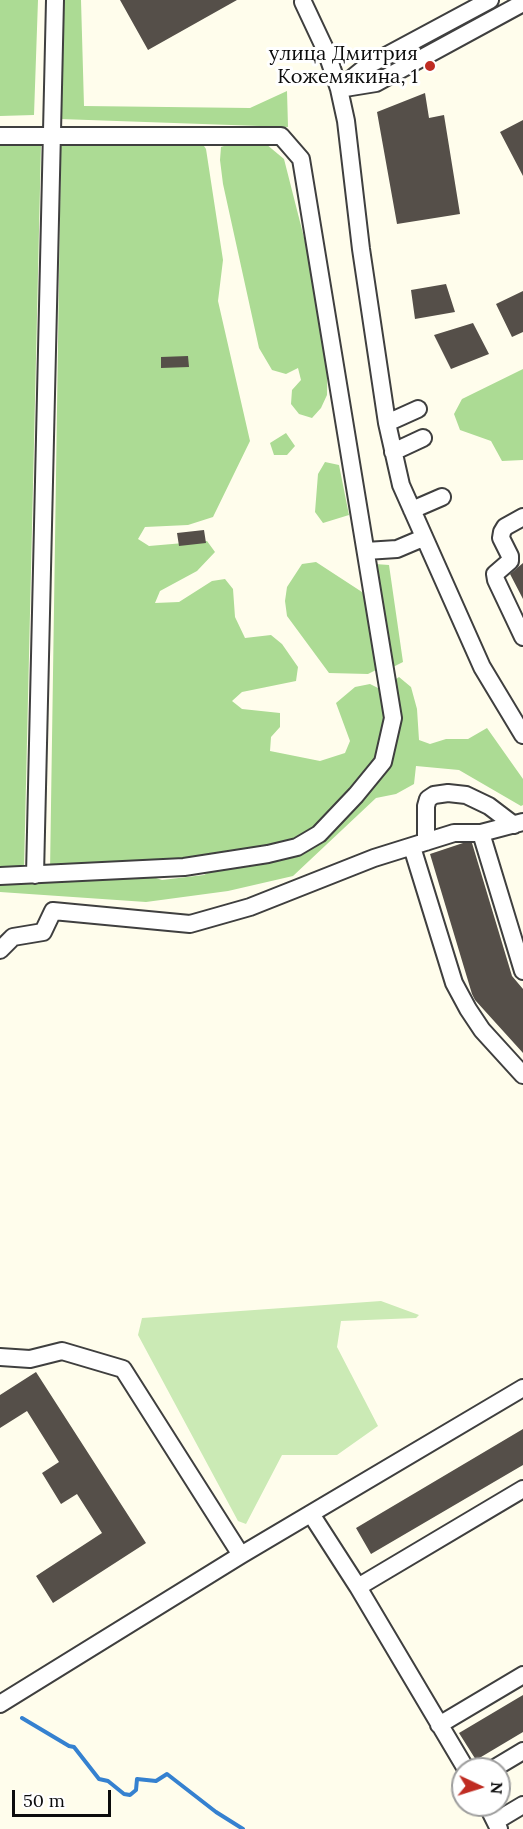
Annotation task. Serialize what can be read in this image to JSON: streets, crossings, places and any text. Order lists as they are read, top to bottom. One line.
{"places":["улица Дмитрия Кожемякина, 1"],"scale_bar":"50 m","north":"right"}
